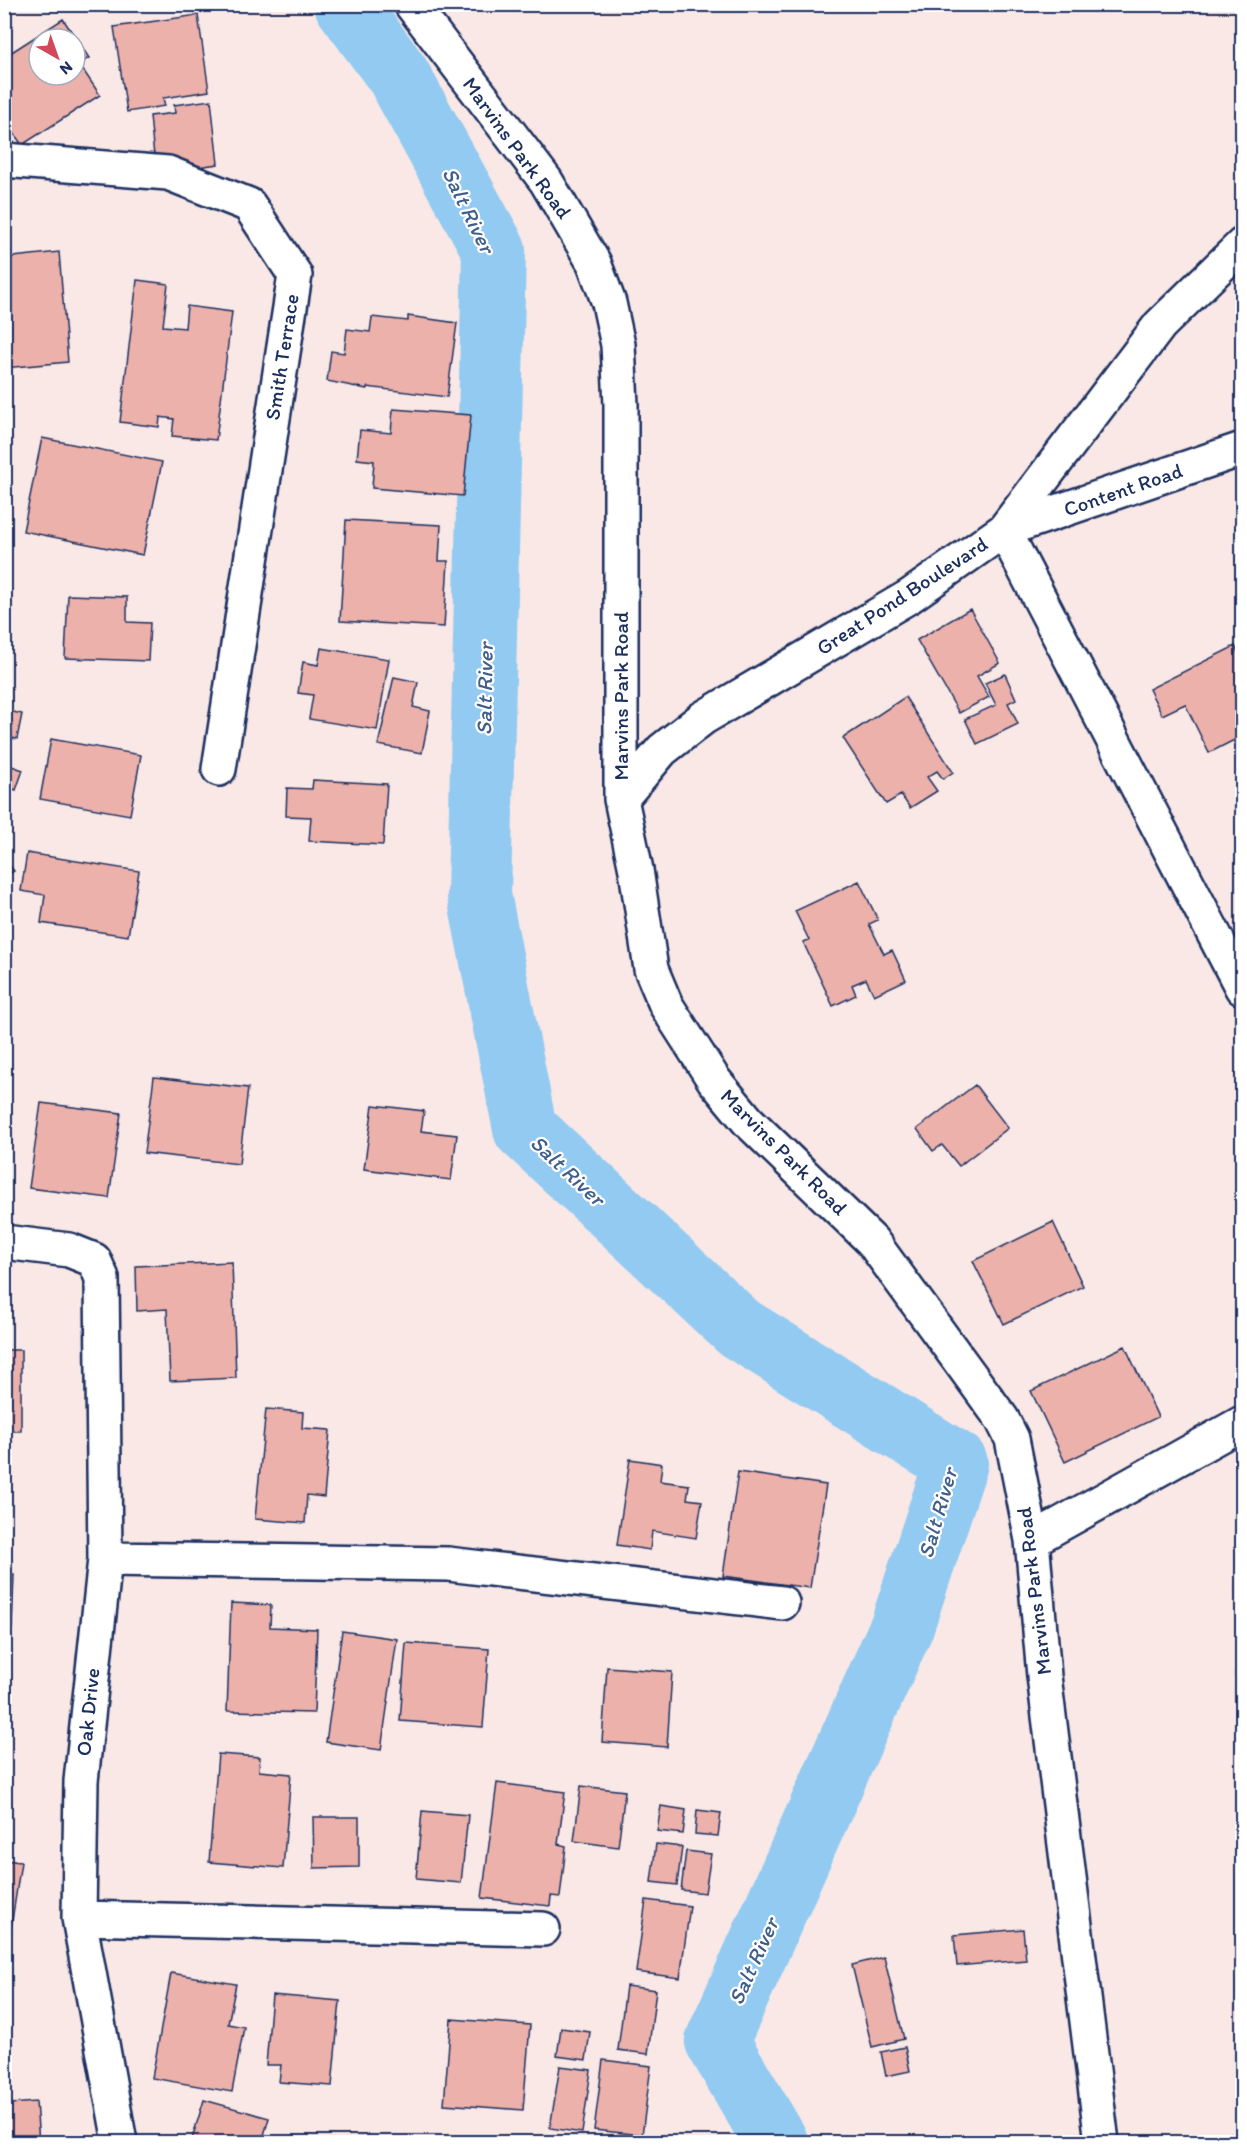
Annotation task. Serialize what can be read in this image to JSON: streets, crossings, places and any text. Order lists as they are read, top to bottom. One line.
{"streets":{"street":["Marvins Park Road","Smith Terrace","Content Road","Great Pond Boulevard","Oak Drive"]},"crossings":[["Marvins Park Road","Great Pond Boulevard"],["Content Road","Great Pond Boulevard"]],"water":["Salt River"],"north":"bottom right"}
